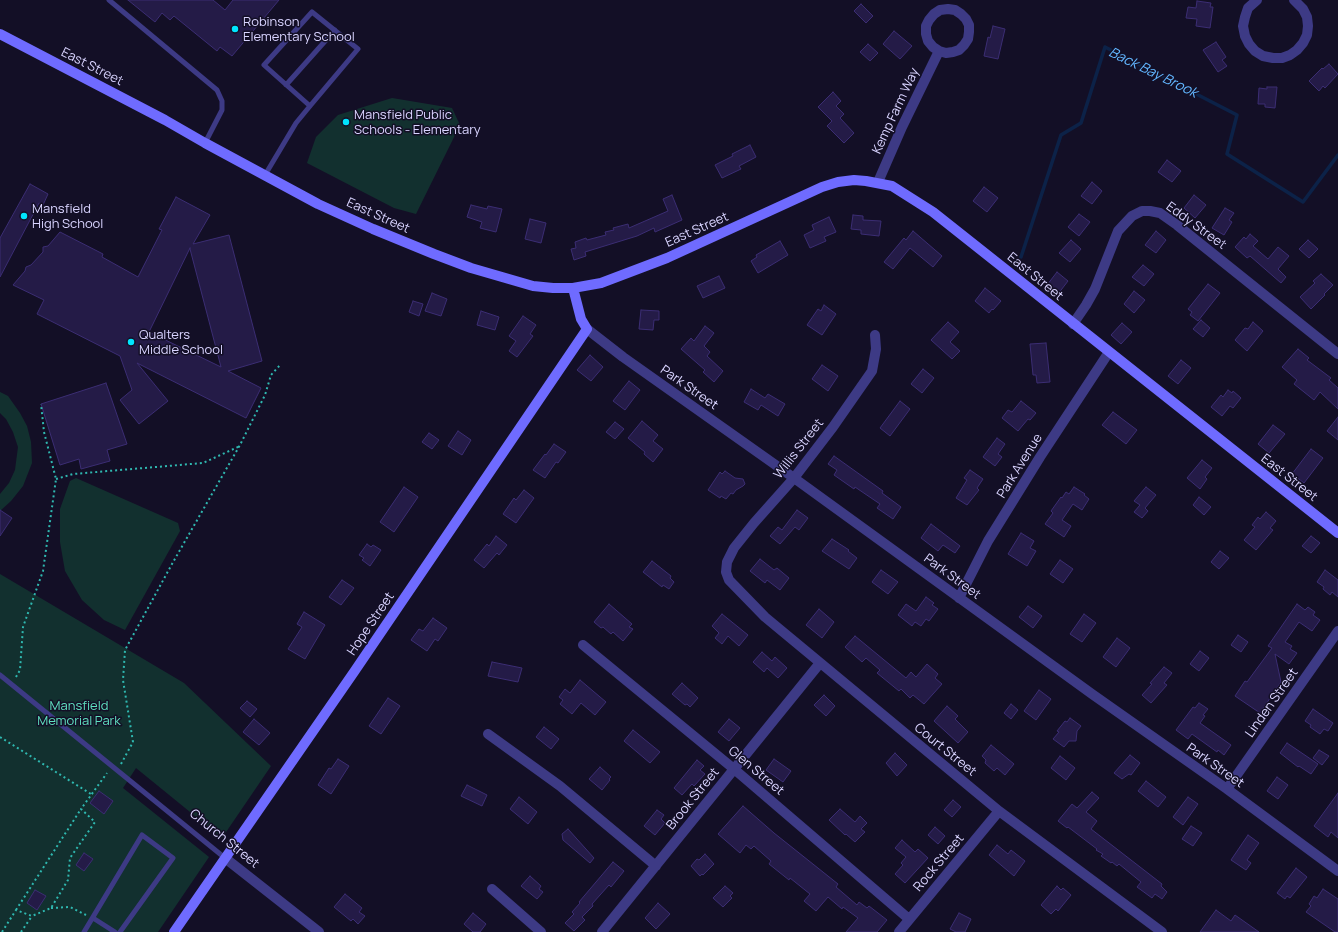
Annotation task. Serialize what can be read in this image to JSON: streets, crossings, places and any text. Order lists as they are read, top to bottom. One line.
{"streets":{"main road":["East Street","Park Street","Hope Street"],"street":["Kemp Farm Way","Eddy Street","Willis Street","Park Avenue","Linden Street","Court Street","Glen Street","Brook Street","Church Street","Rock Street"]},"crossings":[["East Street","Kemp Farm Way"],["East Street","Eddy Street"],["East Street","Park Street"],["East Street","Park Avenue"],["Park Street","Willis Street"],["Park Street","Park Avenue"],["Park Street","Hope Street"],["Park Street","Linden Street"],["Willis Street","Court Street"],["Hope Street","Church Street"],["Court Street","Brook Street"],["Court Street","Rock Street"],["Glen Street","Brook Street"],["Glen Street","Rock Street"]],"water":["Back Bay Brook"],"parks":["Mansfield Memorial Park"],"places":["Robinson Elementary School","Mansfield Public Schools - Elementary","Mansfield High School","Qualters Middle School"]}
